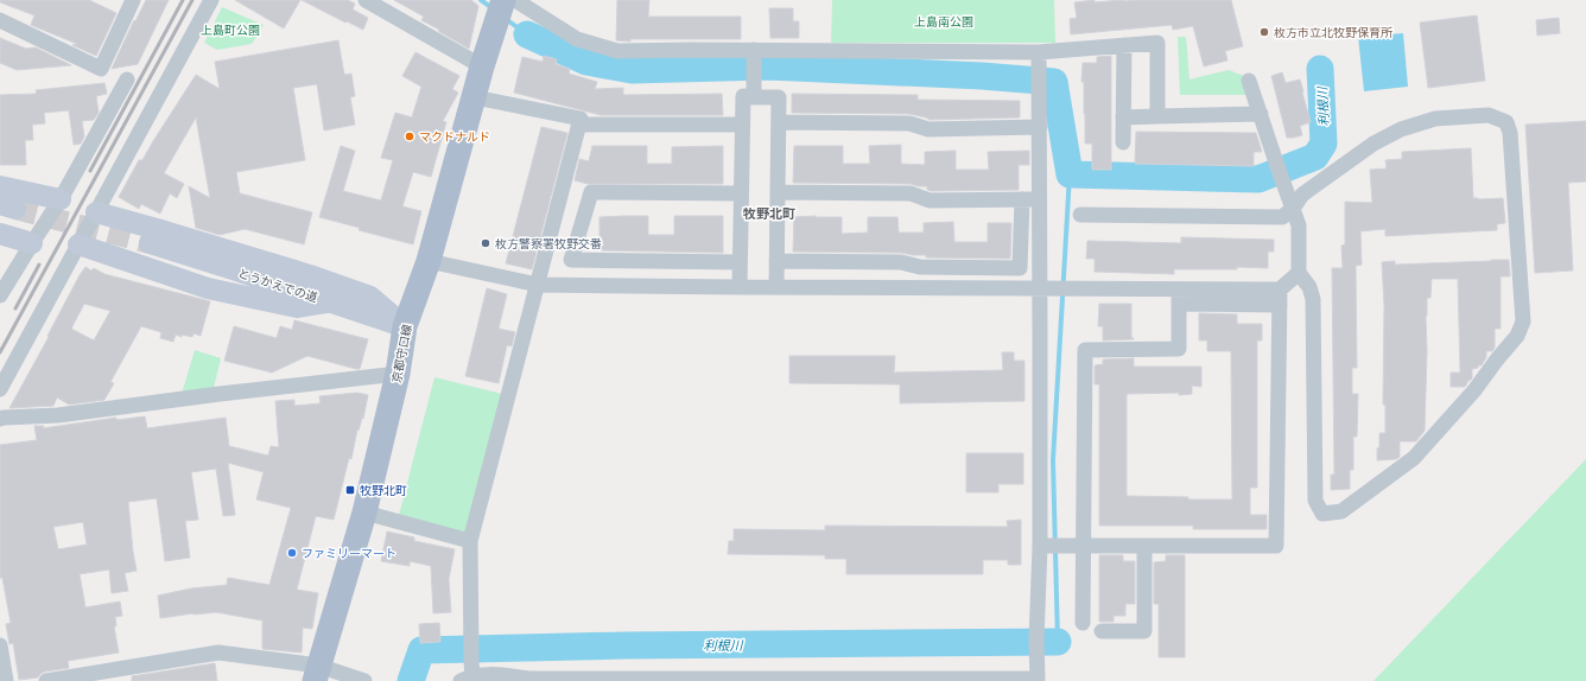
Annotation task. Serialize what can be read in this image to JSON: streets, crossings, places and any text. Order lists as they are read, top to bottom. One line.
{"streets":{"main road":["京都守口線"],"street":["とうかえでの道"]},"crossings":[["とうかえでの道","京都守口線"]],"districts":["牧野北町"],"water":["利根川"],"parks":["上島南公園","上島町公園"],"places":{"other":["枚方市立北牧野保育所","マクドナルド","枚方警察署牧野交番","ファミリーマート"],"transit":["牧野北町"]}}
